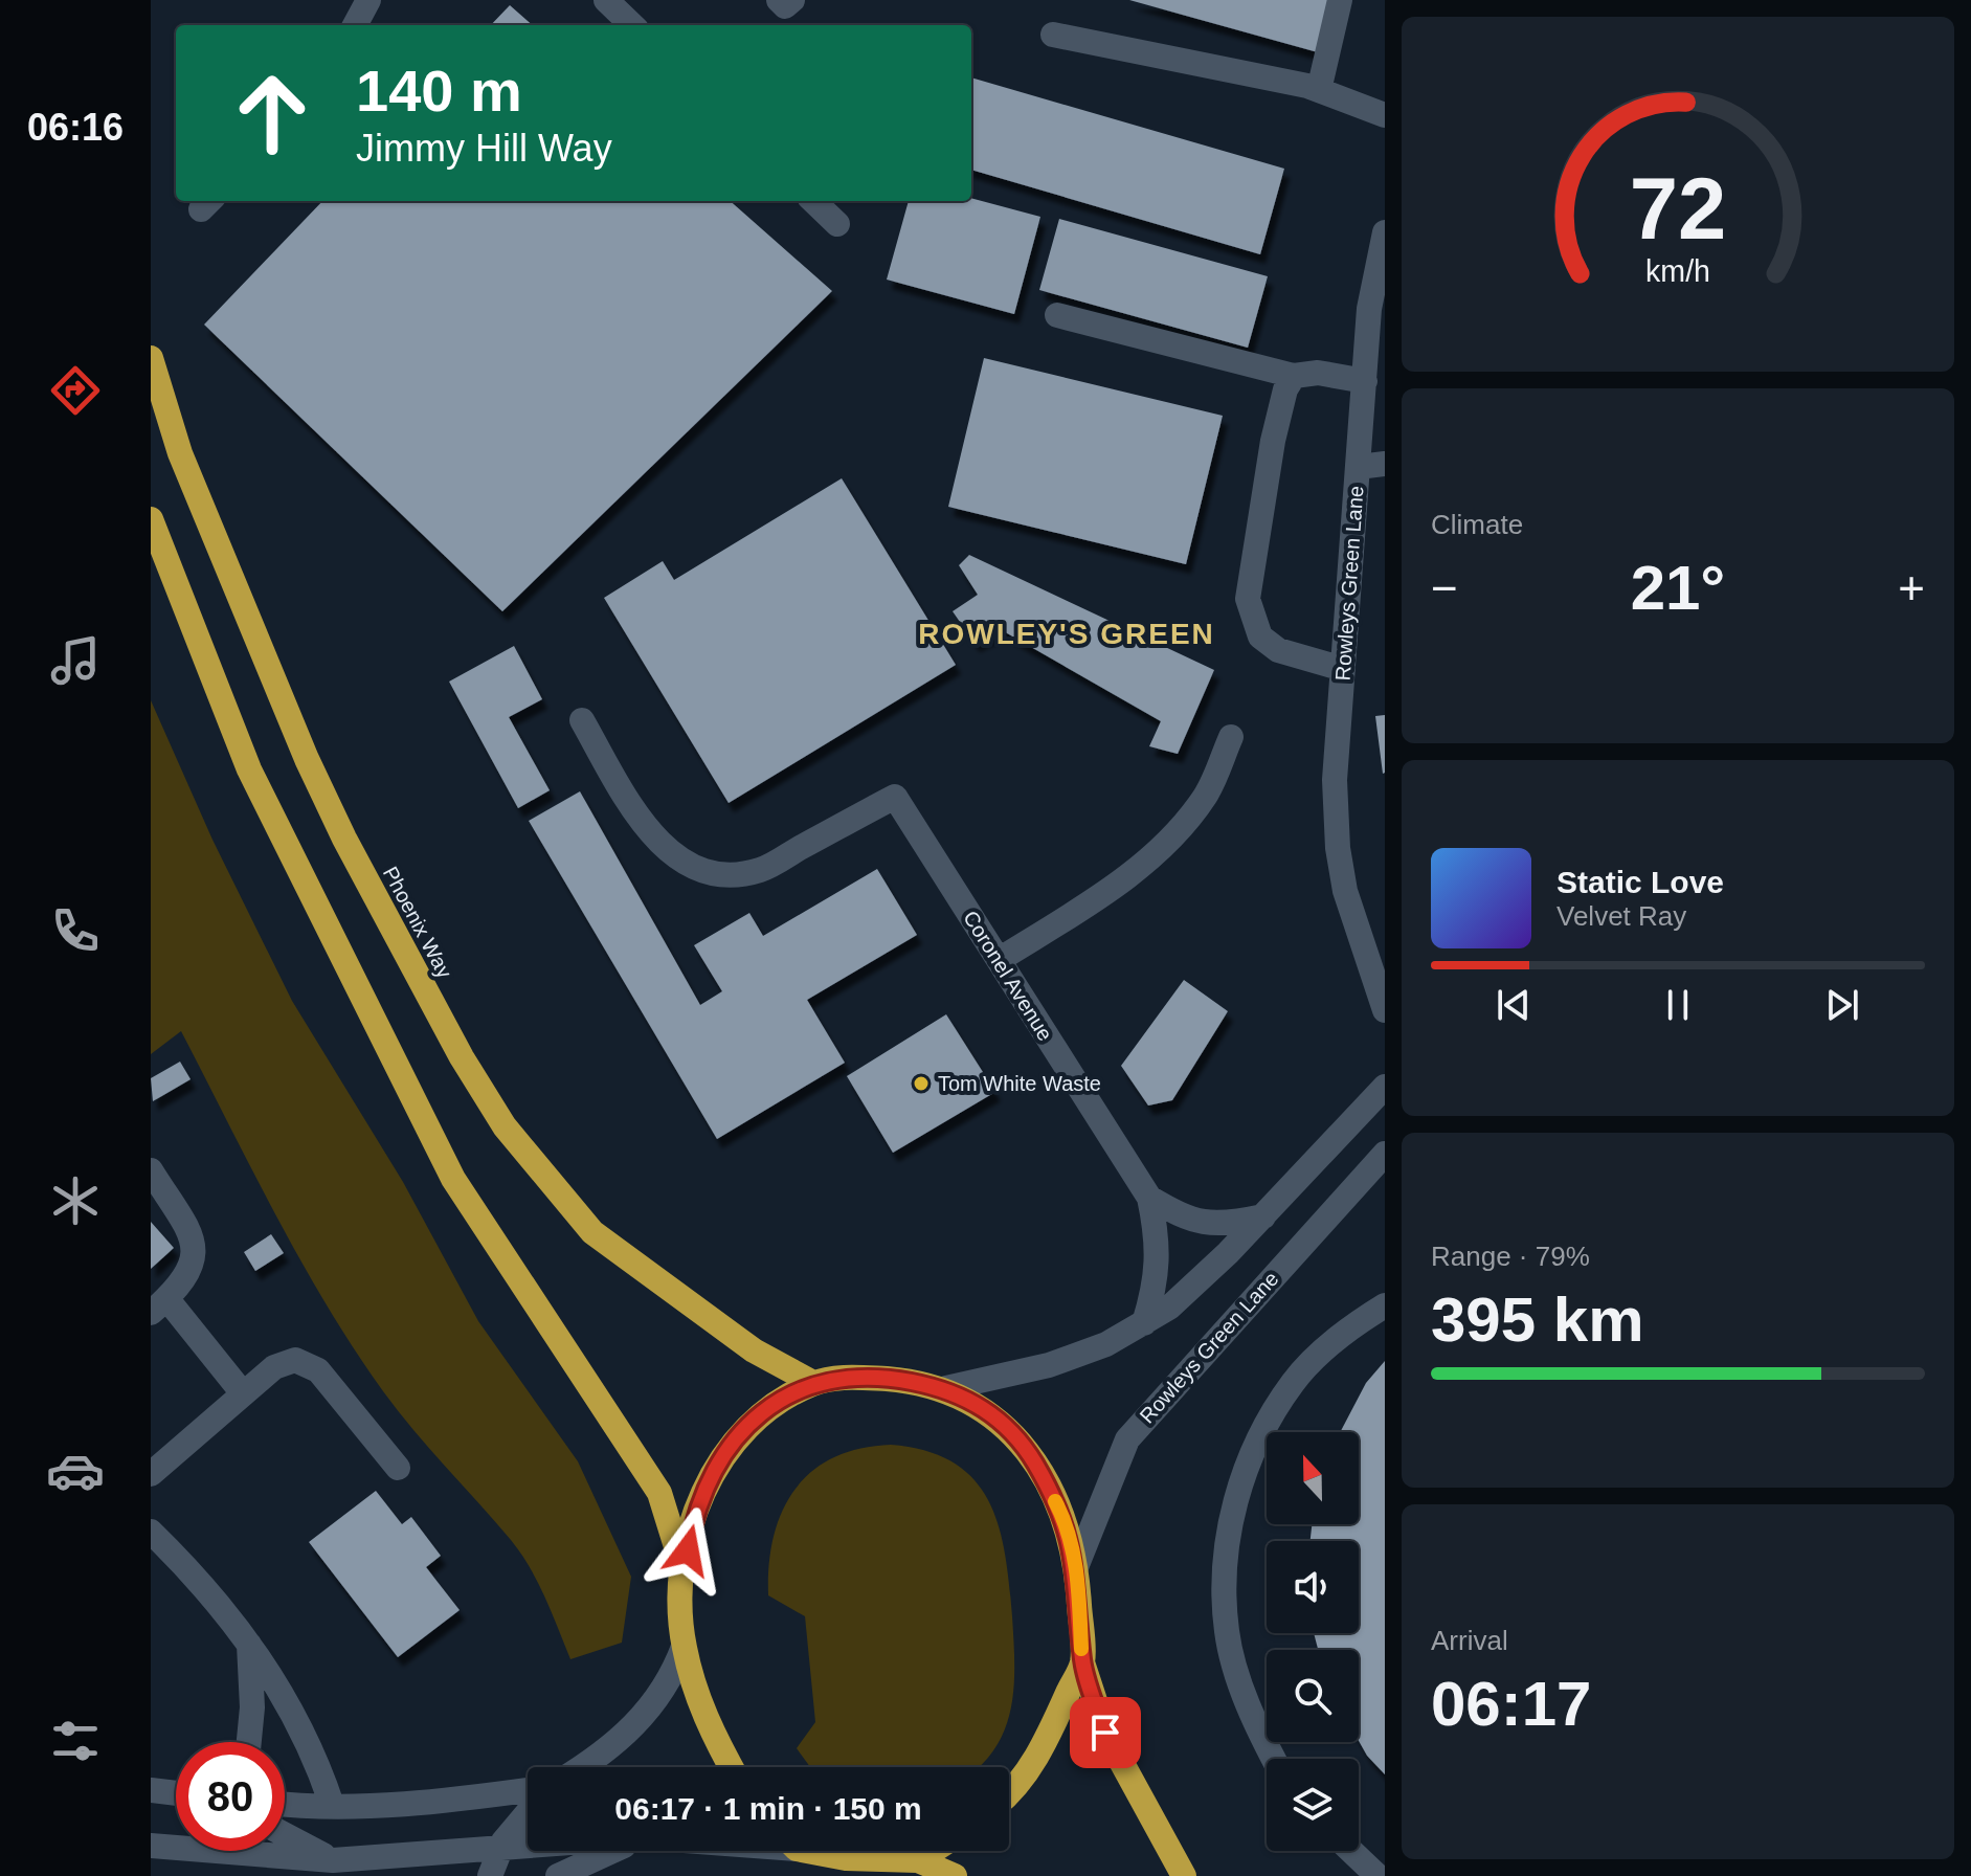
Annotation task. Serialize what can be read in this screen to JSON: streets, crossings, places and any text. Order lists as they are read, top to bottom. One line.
{"streets":{"highway":["Phoenix Way"],"street":["Rowleys Green Lane","Coronel Avenue"]},"districts":["ROWLEY'S GREEN"],"places":["Tom White Waste"],"north":"top","page":{"tabs":"06:16","turn":["140 m","Jimmy Hill Way"],"tile":["Climate",["Range · 79%","395 km"],["Arrival","06:17"]],"heat":["−","21°","+"],"song":["Static Love","Velvet Ray"],"limit":"80","trip":"06:17 · 1 min · 150 m","gauge":["72","km/h"]}}
